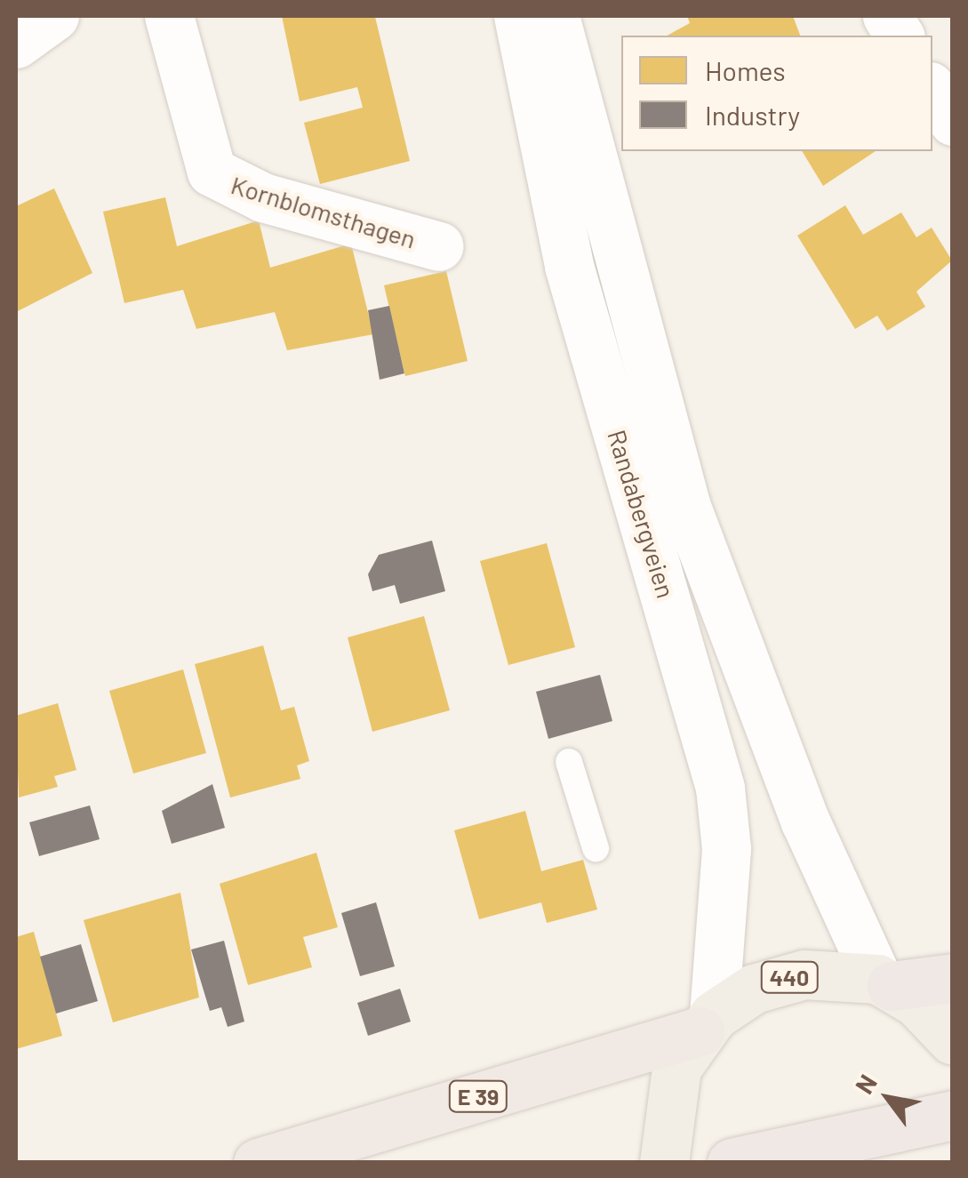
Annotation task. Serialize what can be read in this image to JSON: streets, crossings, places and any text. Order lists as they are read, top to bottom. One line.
{"streets":{"highway":["E 39"],"main road":["Kornblomsthagen","Randabergveien","440"]},"crossings":[["Randabergveien","440"],["Randabergveien","E 39"],["440","E 39"]],"legend":["Homes","Industry"],"north":"top left"}
